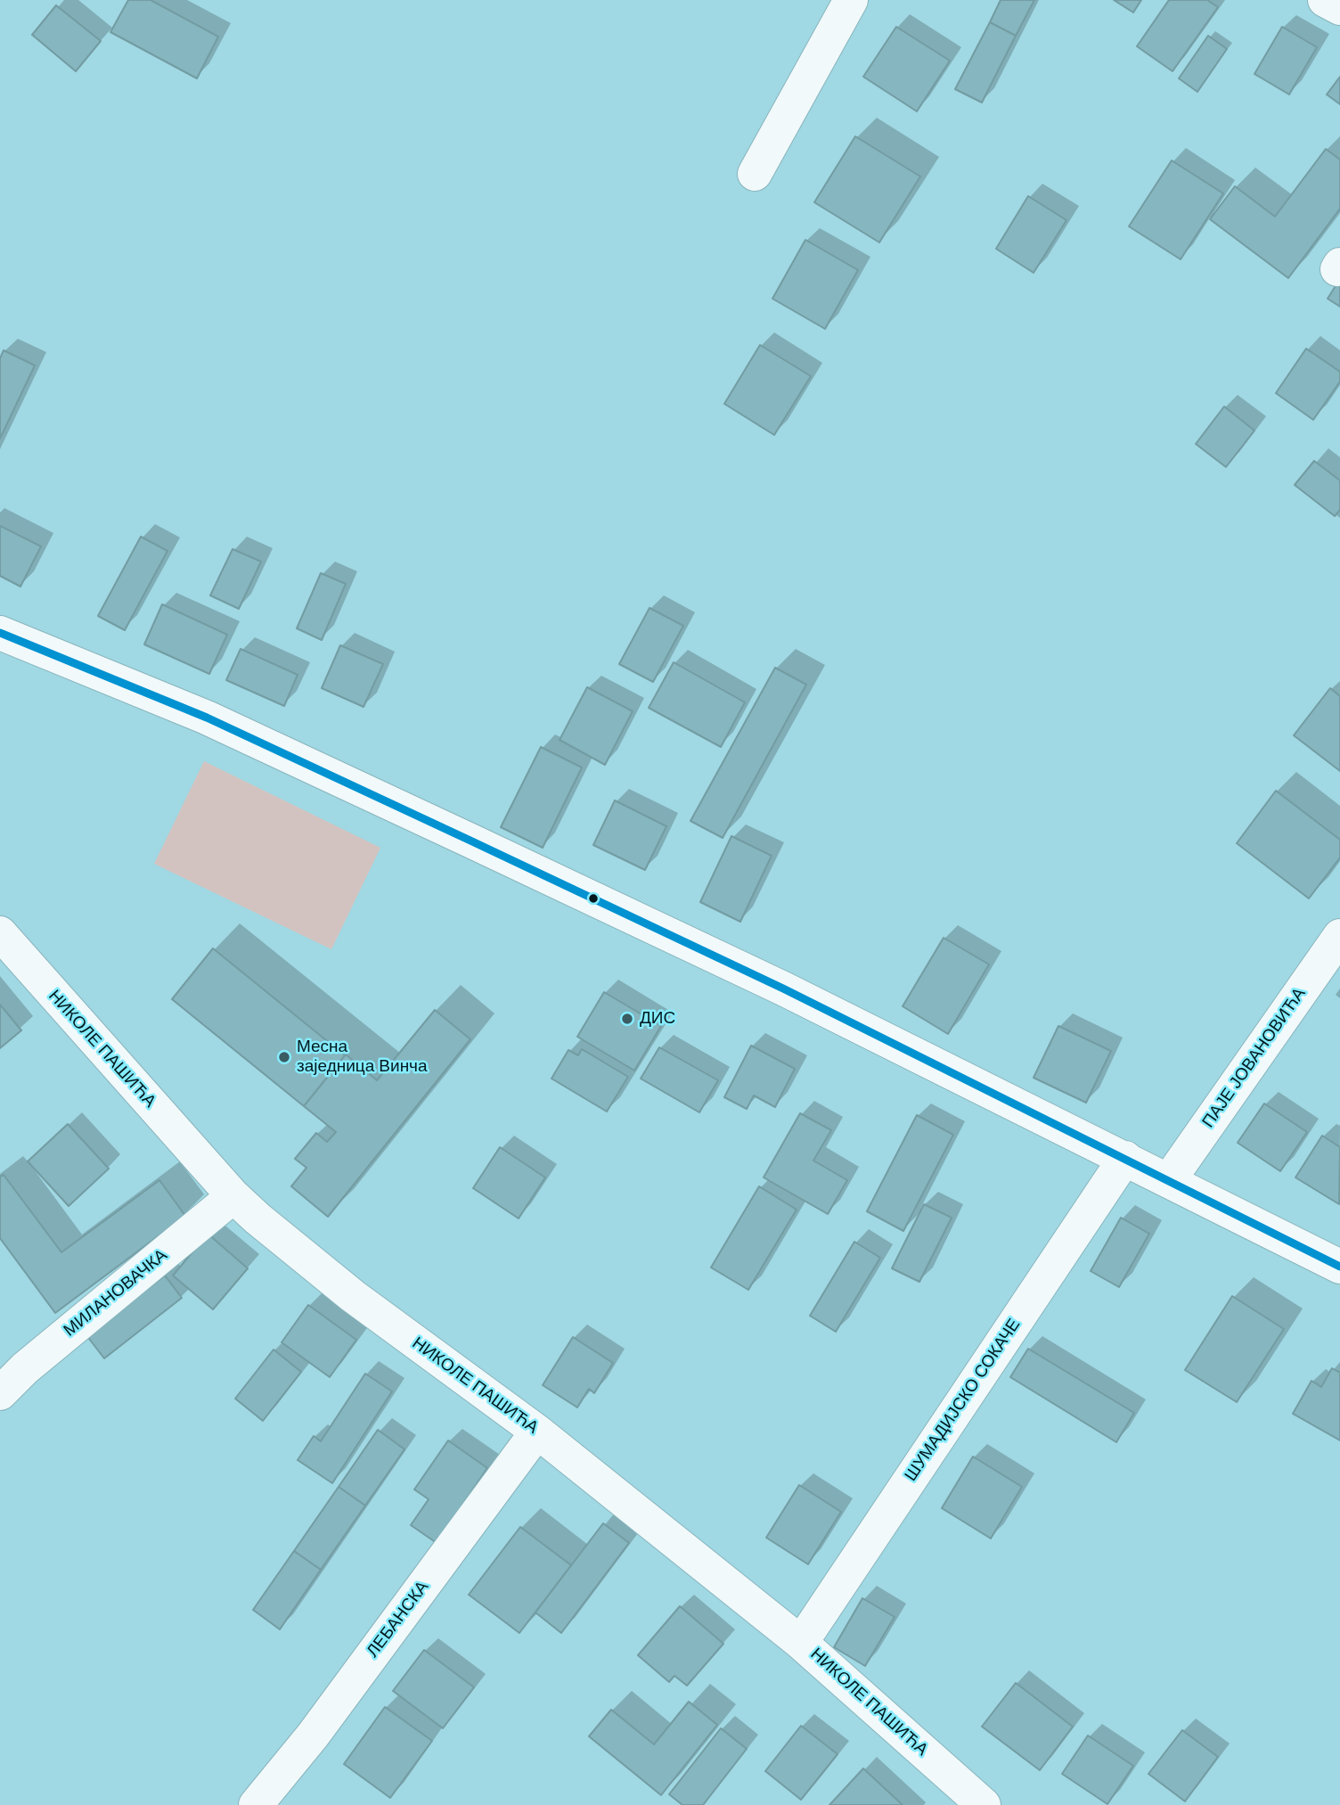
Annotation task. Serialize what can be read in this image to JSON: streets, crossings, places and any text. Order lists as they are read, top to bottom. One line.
{"streets":{"street":["НИКОЛЕ ПАШИЋА","ПАЈЕ ЈОВАНОВИЋА","МИЛАНОВАЧКА","ШУМАДИЈСКО СОКАЧЕ","ЛЕБАНСКА"]},"crossings":[["НИКОЛЕ ПАШИЋА","МИЛАНОВАЧКА"],["НИКОЛЕ ПАШИЋА","ШУМАДИЈСКО СОКАЧЕ"],["НИКОЛЕ ПАШИЋА","ЛЕБАНСКА"]],"places":["ДИС","Месна заједница Винча"]}
